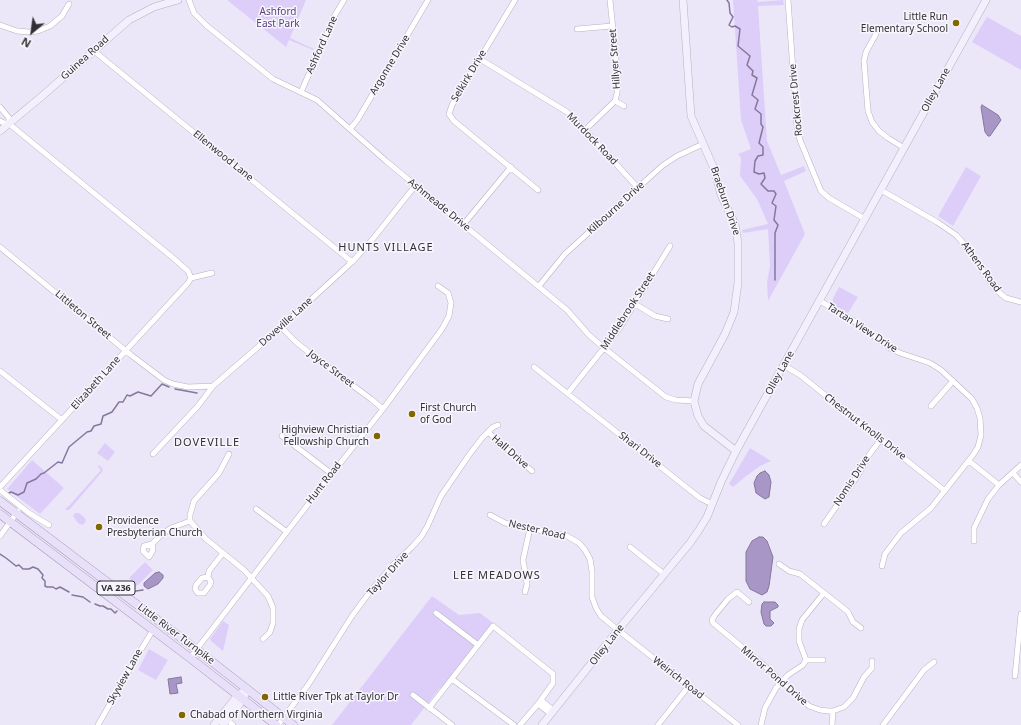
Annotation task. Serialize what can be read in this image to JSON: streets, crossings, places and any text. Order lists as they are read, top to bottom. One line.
{"streets":{"main road":["Guinea Road","Olley Lane","Braeburn Drive","VA 236","Little River Turnpike"],"street":["Ashford Lane","Hillyer Street","Argonne Drive","Selkirk Drive","Rockcrest Drive","Murdock Road","Ellenwood Lane","Ashmeade Drive","Kilbourne Drive","Athens Road","Middlebrook Street","Littleton Street","Doveville Lane","Tartan View Drive","Joyce Street","Elizabeth Lane","Chestnut Knolls Drive","Shari Drive","Hall Drive","Nomis Drive","Hunt Road","Nester Road","Taylor Drive","Mirror Pond Drive","Skyview Lane","Weirich Road"]},"crossings":[["Ashford Lane","Ashmeade Drive"],["Guinea Road","Ellenwood Lane"],["Hillyer Street","Murdock Road"],["Argonne Drive","Ashmeade Drive"],["Selkirk Drive","Murdock Road"],["Olley Lane","Rockcrest Drive"],["Olley Lane","Athens Road"],["Olley Lane","Tartan View Drive"],["Olley Lane","Chestnut Knolls Drive"],["Olley Lane","Shari Drive"],["Olley Lane","Nester Road"],["Olley Lane","Weirich Road"],["Murdock Road","Kilbourne Drive"],["Ellenwood Lane","Doveville Lane"],["Braeburn Drive","Ashmeade Drive"],["Braeburn Drive","Kilbourne Drive"],["Ashmeade Drive","Kilbourne Drive"],["Ashmeade Drive","Middlebrook Street"],["Ashmeade Drive","Doveville Lane"],["Middlebrook Street","Shari Drive"],["Littleton Street","Doveville Lane"],["Littleton Street","Elizabeth Lane"],["Doveville Lane","Joyce Street"],["Tartan View Drive","Chestnut Knolls Drive"],["Joyce Street","Hunt Road"],["Chestnut Knolls Drive","Nomis Drive"],["Hall Drive","Taylor Drive"],["Hunt Road","Little River Turnpike"],["Nester Road","Weirich Road"],["Taylor Drive","Little River Turnpike"],["Little River Turnpike","Skyview Lane"]],"districts":["HUNTS VILLAGE","DOVEVILLE","LEE MEADOWS"],"parks":["Ashford East Park"],"places":["Little Run Elementary School","First Church of God","Highview Christian Fellowship Church","Providence Presbyterian Church","Little River Tpk at Taylor Dr","Chabad of Northern Virginia"],"north":"bottom left"}
